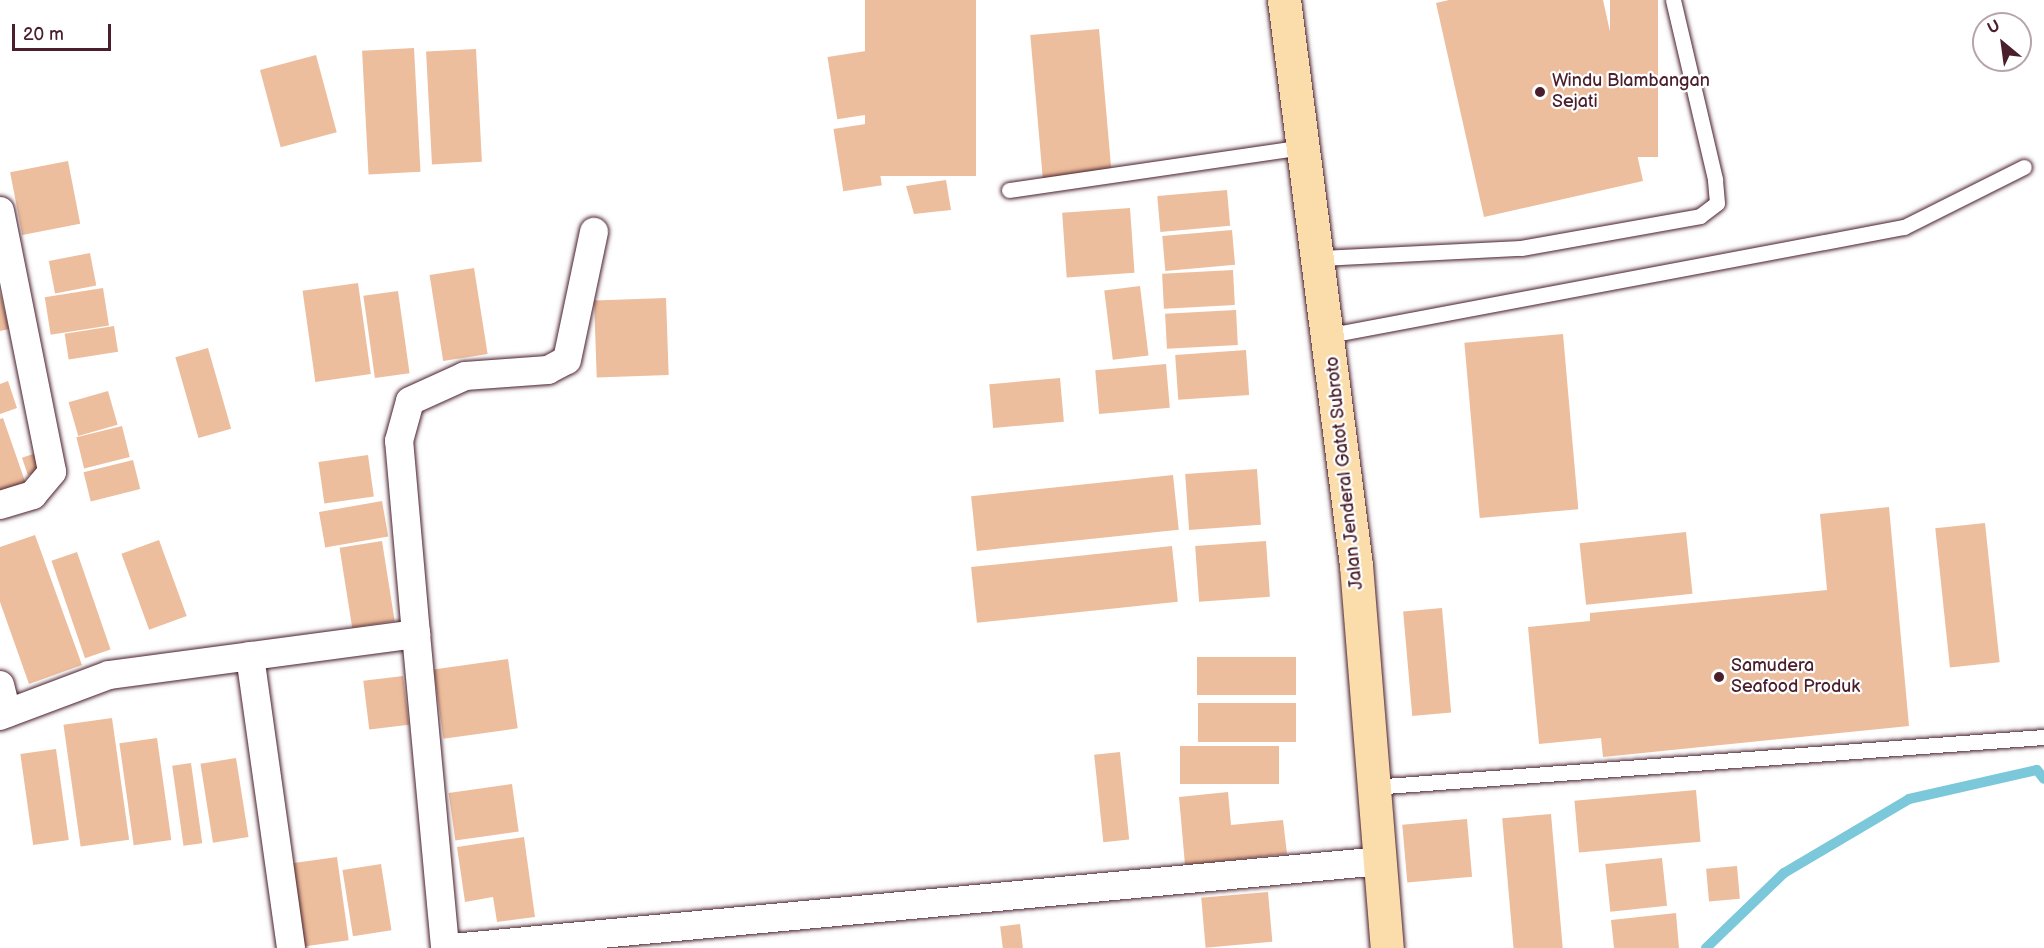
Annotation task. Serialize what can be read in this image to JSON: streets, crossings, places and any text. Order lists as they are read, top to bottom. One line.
{"streets":{"highway":["Jalan Jenderal Gatot Subroto"]},"places":["Windu Blambangan Sejati","Samudera Seafood Produk"],"scale_bar":"20 m","north":"top left"}
